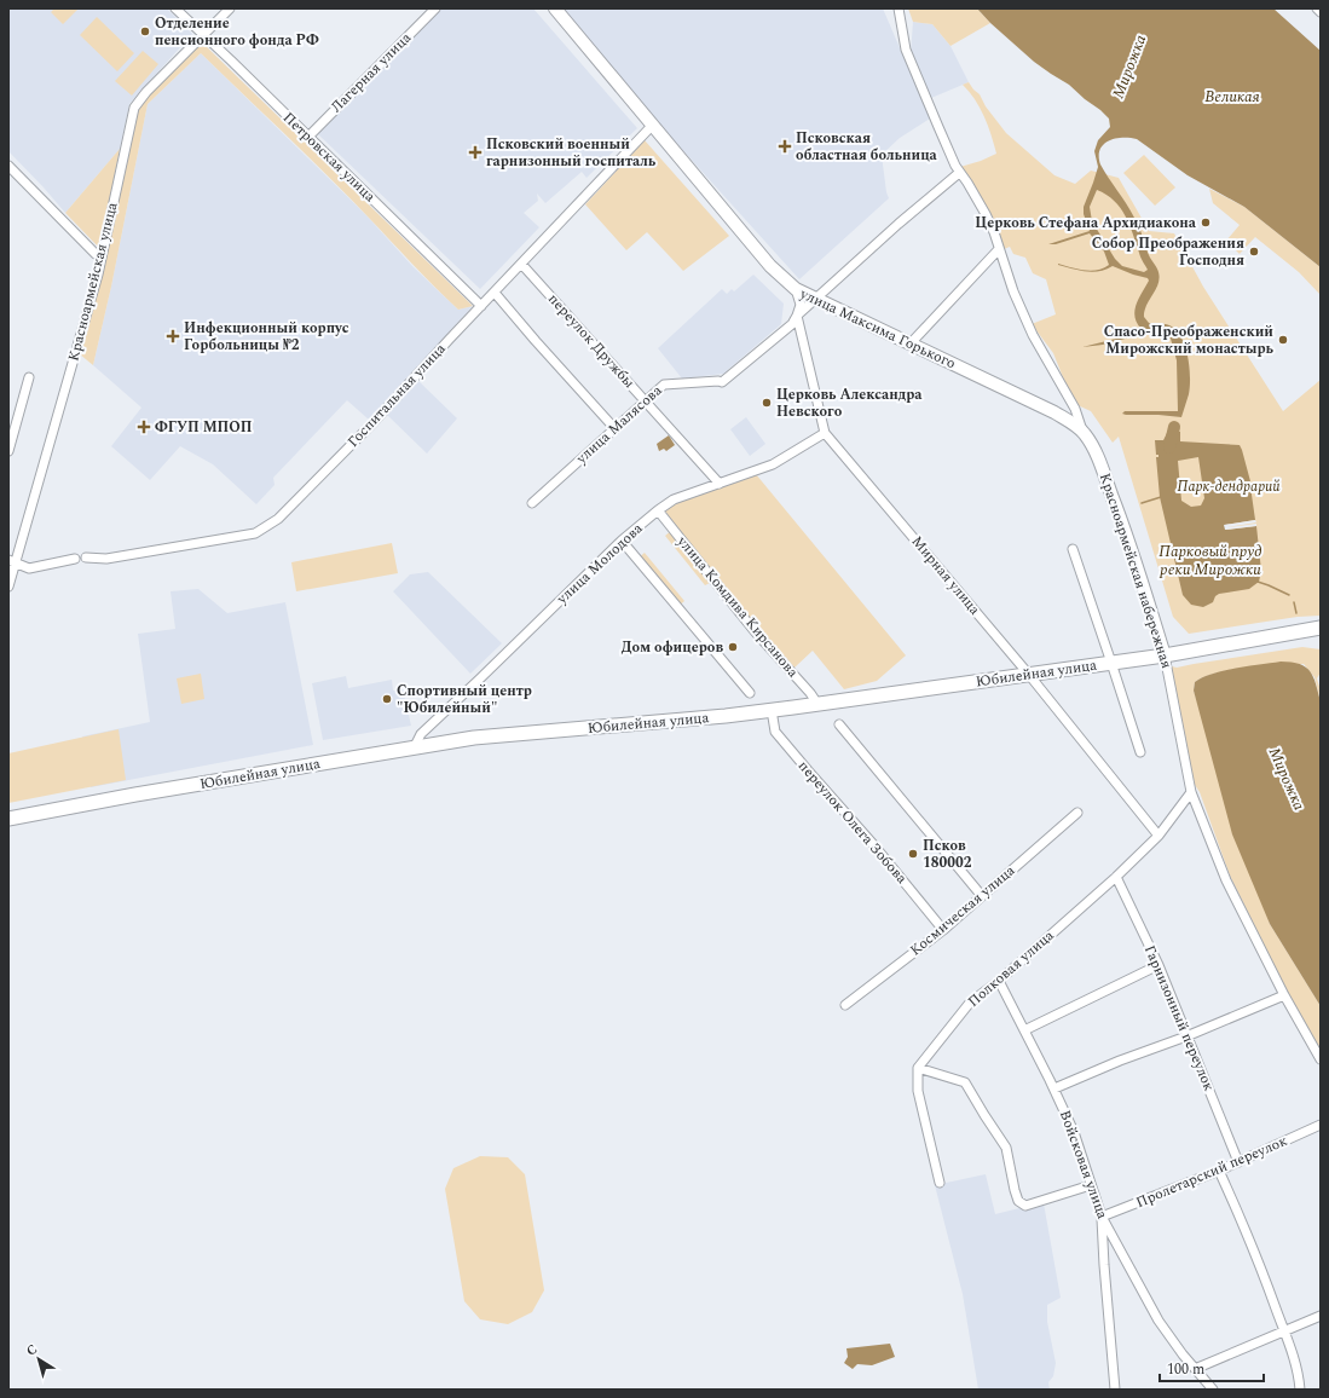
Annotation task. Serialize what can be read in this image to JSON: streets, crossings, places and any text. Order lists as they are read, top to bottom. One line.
{"streets":{"main road":["улица Максима Горького","Красноармейская набережная","Юбилейная улица"],"street":["Лагерная улица","Петровская улица","Красноармейская улица","переулок Дружбы","Госпитальная улица","улица Малясова","улица Молодова","Мирная улица","улица Комдива Кирсанова","переулок Олега Зобова","Космическая улица","Полковая улица","Гарнизонный переулок","Войсковая улица","Пролетарский переулок"]},"crossings":[["Лагерная улица","Петровская улица"],["Петровская улица","Красноармейская улица"],["Петровская улица","Госпитальная улица"],["улица Максима Горького","Госпитальная улица"],["улица Максима Горького","улица Малясова"],["улица Максима Горького","Красноармейская набережная"],["улица Максима Горького","Мирная улица"],["переулок Дружбы","Госпитальная улица"],["переулок Дружбы","улица Малясова"],["переулок Дружбы","улица Молодова"],["улица Малясова","Красноармейская набережная"],["улица Малясова","Мирная улица"],["улица Молодова","Мирная улица"],["улица Молодова","улица Комдива Кирсанова"],["улица Молодова","Юбилейная улица"],["Красноармейская набережная","Юбилейная улица"],["Красноармейская набережная","Полковая улица"],["Мирная улица","Юбилейная улица"],["Мирная улица","Полковая улица"],["улица Комдива Кирсанова","Юбилейная улица"],["Юбилейная улица","переулок Олега Зобова"],["переулок Олега Зобова","Космическая улица"],["Полковая улица","Гарнизонный переулок"],["Полковая улица","Войсковая улица"],["Гарнизонный переулок","Пролетарский переулок"],["Войсковая улица","Пролетарский переулок"]],"water":["Мирожка","Великая","Парковый пруд реки Мирожки"],"parks":["Парк-дендрарий"],"places":{"other":["Отделение пенсионного фонда РФ","Церковь Стефана Архидиакона","Собор Преображения Господня","Спасо-Преображенский Мирожский монастырь","Церковь Александра Невского","Дом офицеров","Спортивный центр \"Юбилейный\"","Псков 180002"],"health":["Псковская областная больница","Псковский военный гарнизонный госпиталь","Инфекционный корпус Горбольницы №2","ФГУП МПОП"]},"scale_bar":"100 m","north":"top left"}
